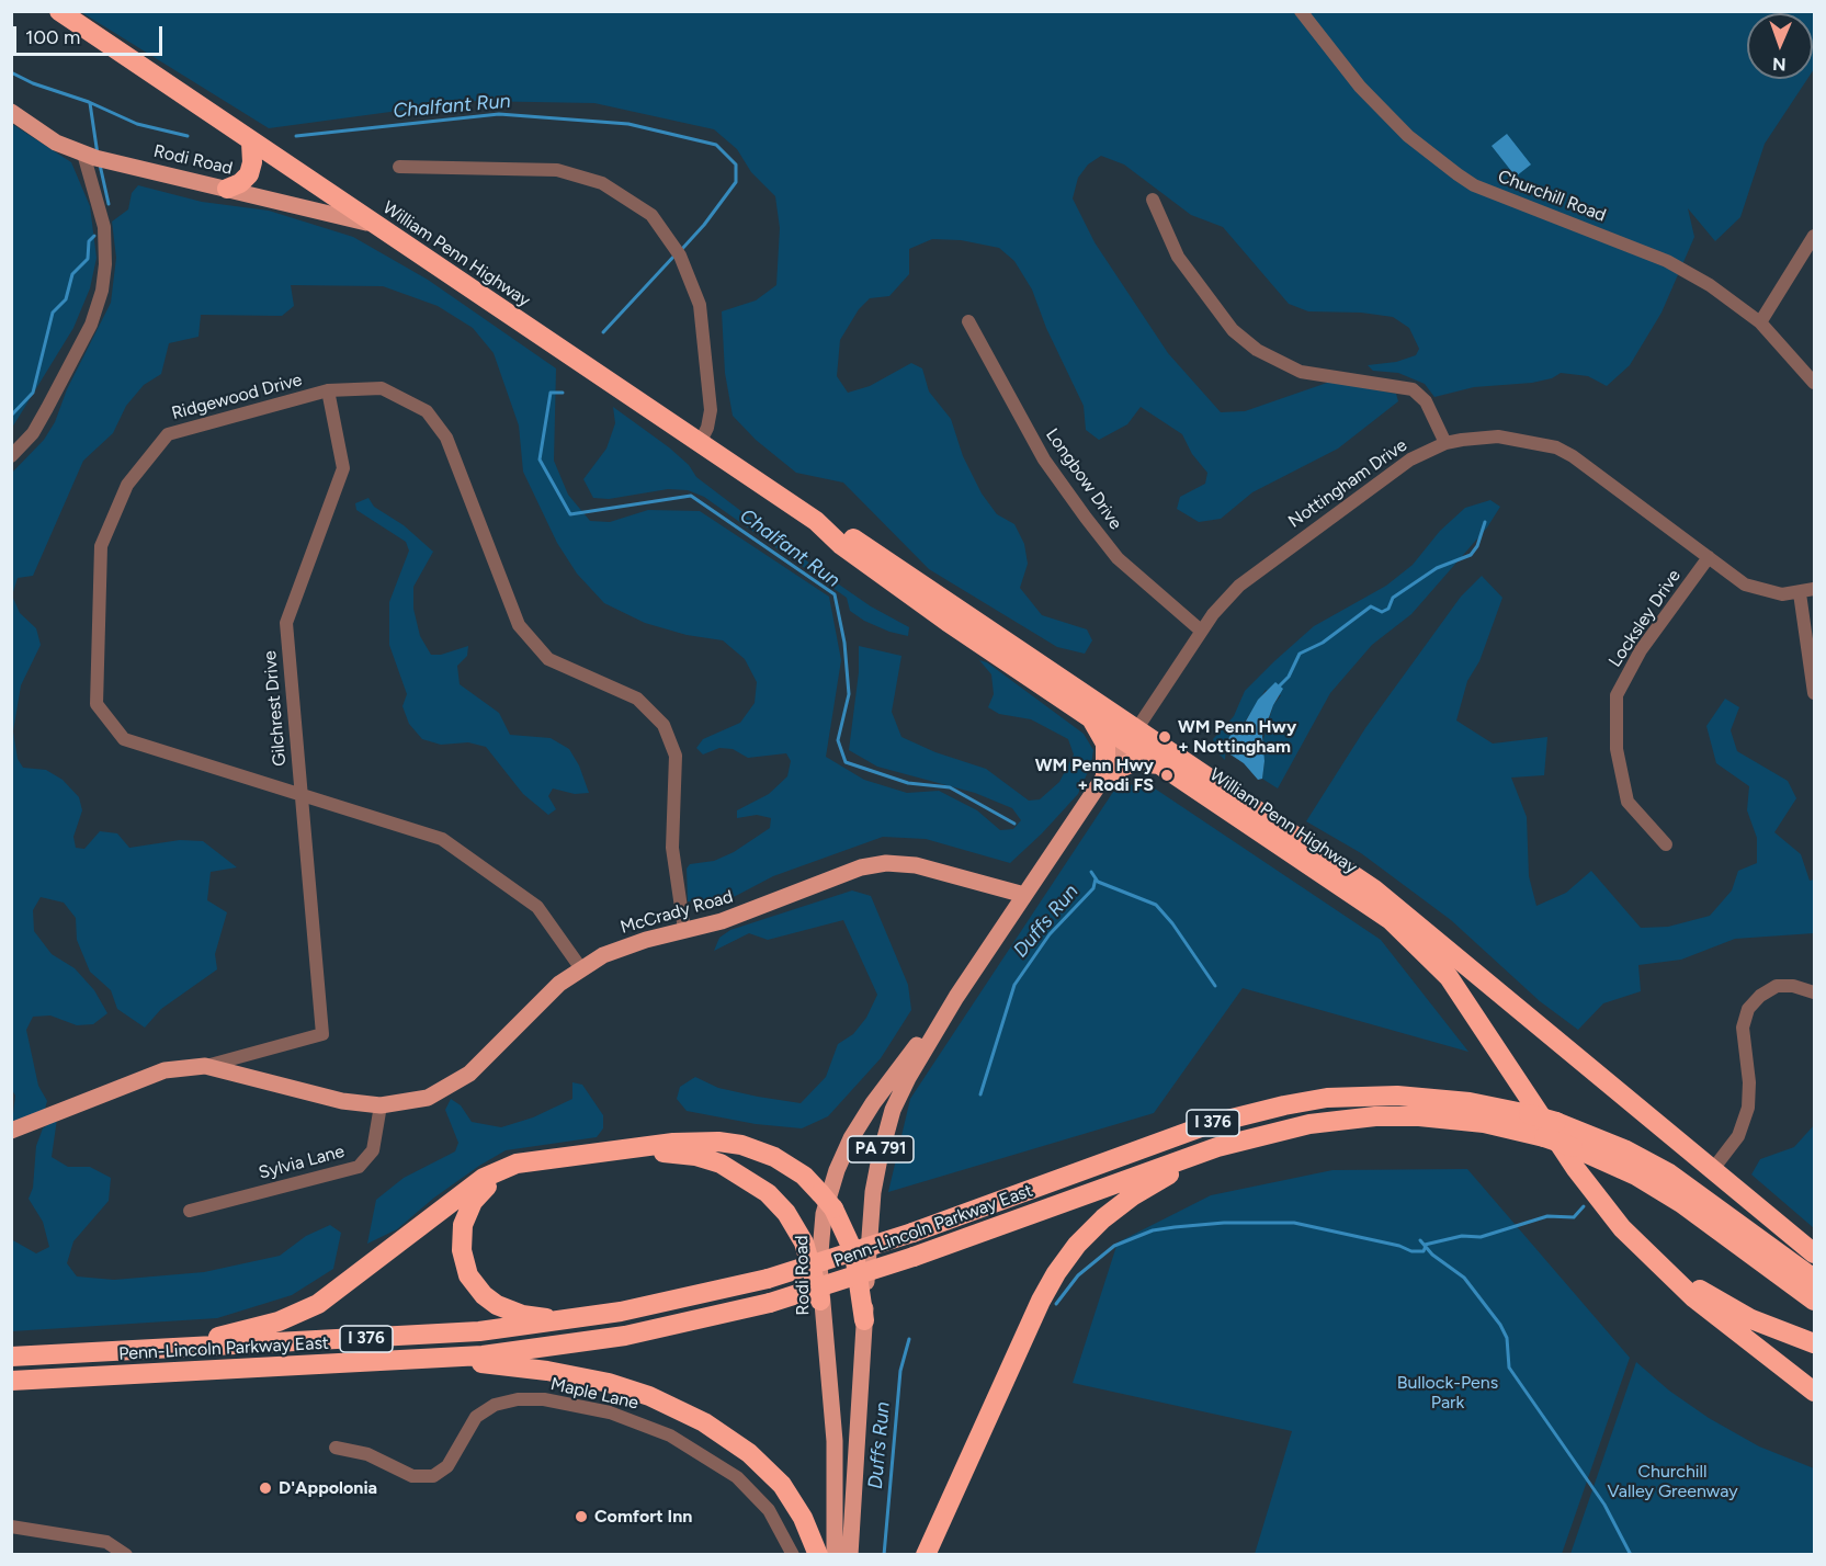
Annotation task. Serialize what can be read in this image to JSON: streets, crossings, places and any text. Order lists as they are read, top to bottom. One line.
{"streets":{"highway":["William Penn Highway","I 376","Penn-Lincoln Parkway East"],"main road":["Rodi Road","McCrady Road","PA 791"],"street":["Churchill Road","Ridgewood Drive","Longbow Drive","Nottingham Drive","Locksley Drive","Gilchrest Drive","Sylvia Lane","Maple Lane"]},"crossings":[["Rodi Road","William Penn Highway"],["Rodi Road","Nottingham Drive"],["Rodi Road","McCrady Road"],["William Penn Highway","Nottingham Drive"],["Ridgewood Drive","Gilchrest Drive"],["Ridgewood Drive","McCrady Road"],["Longbow Drive","Nottingham Drive"],["Nottingham Drive","Locksley Drive"],["Gilchrest Drive","McCrady Road"],["McCrady Road","Sylvia Lane"]],"water":["Chalfant Run","Duffs Run"],"parks":["Bullock-Pens Park","Churchill Valley Greenway"],"places":["WM Penn Hwy + Nottingham","WM Penn Hwy + Rodi FS","D'Appolonia","Comfort Inn"],"scale_bar":"100 m","north":"bottom"}
